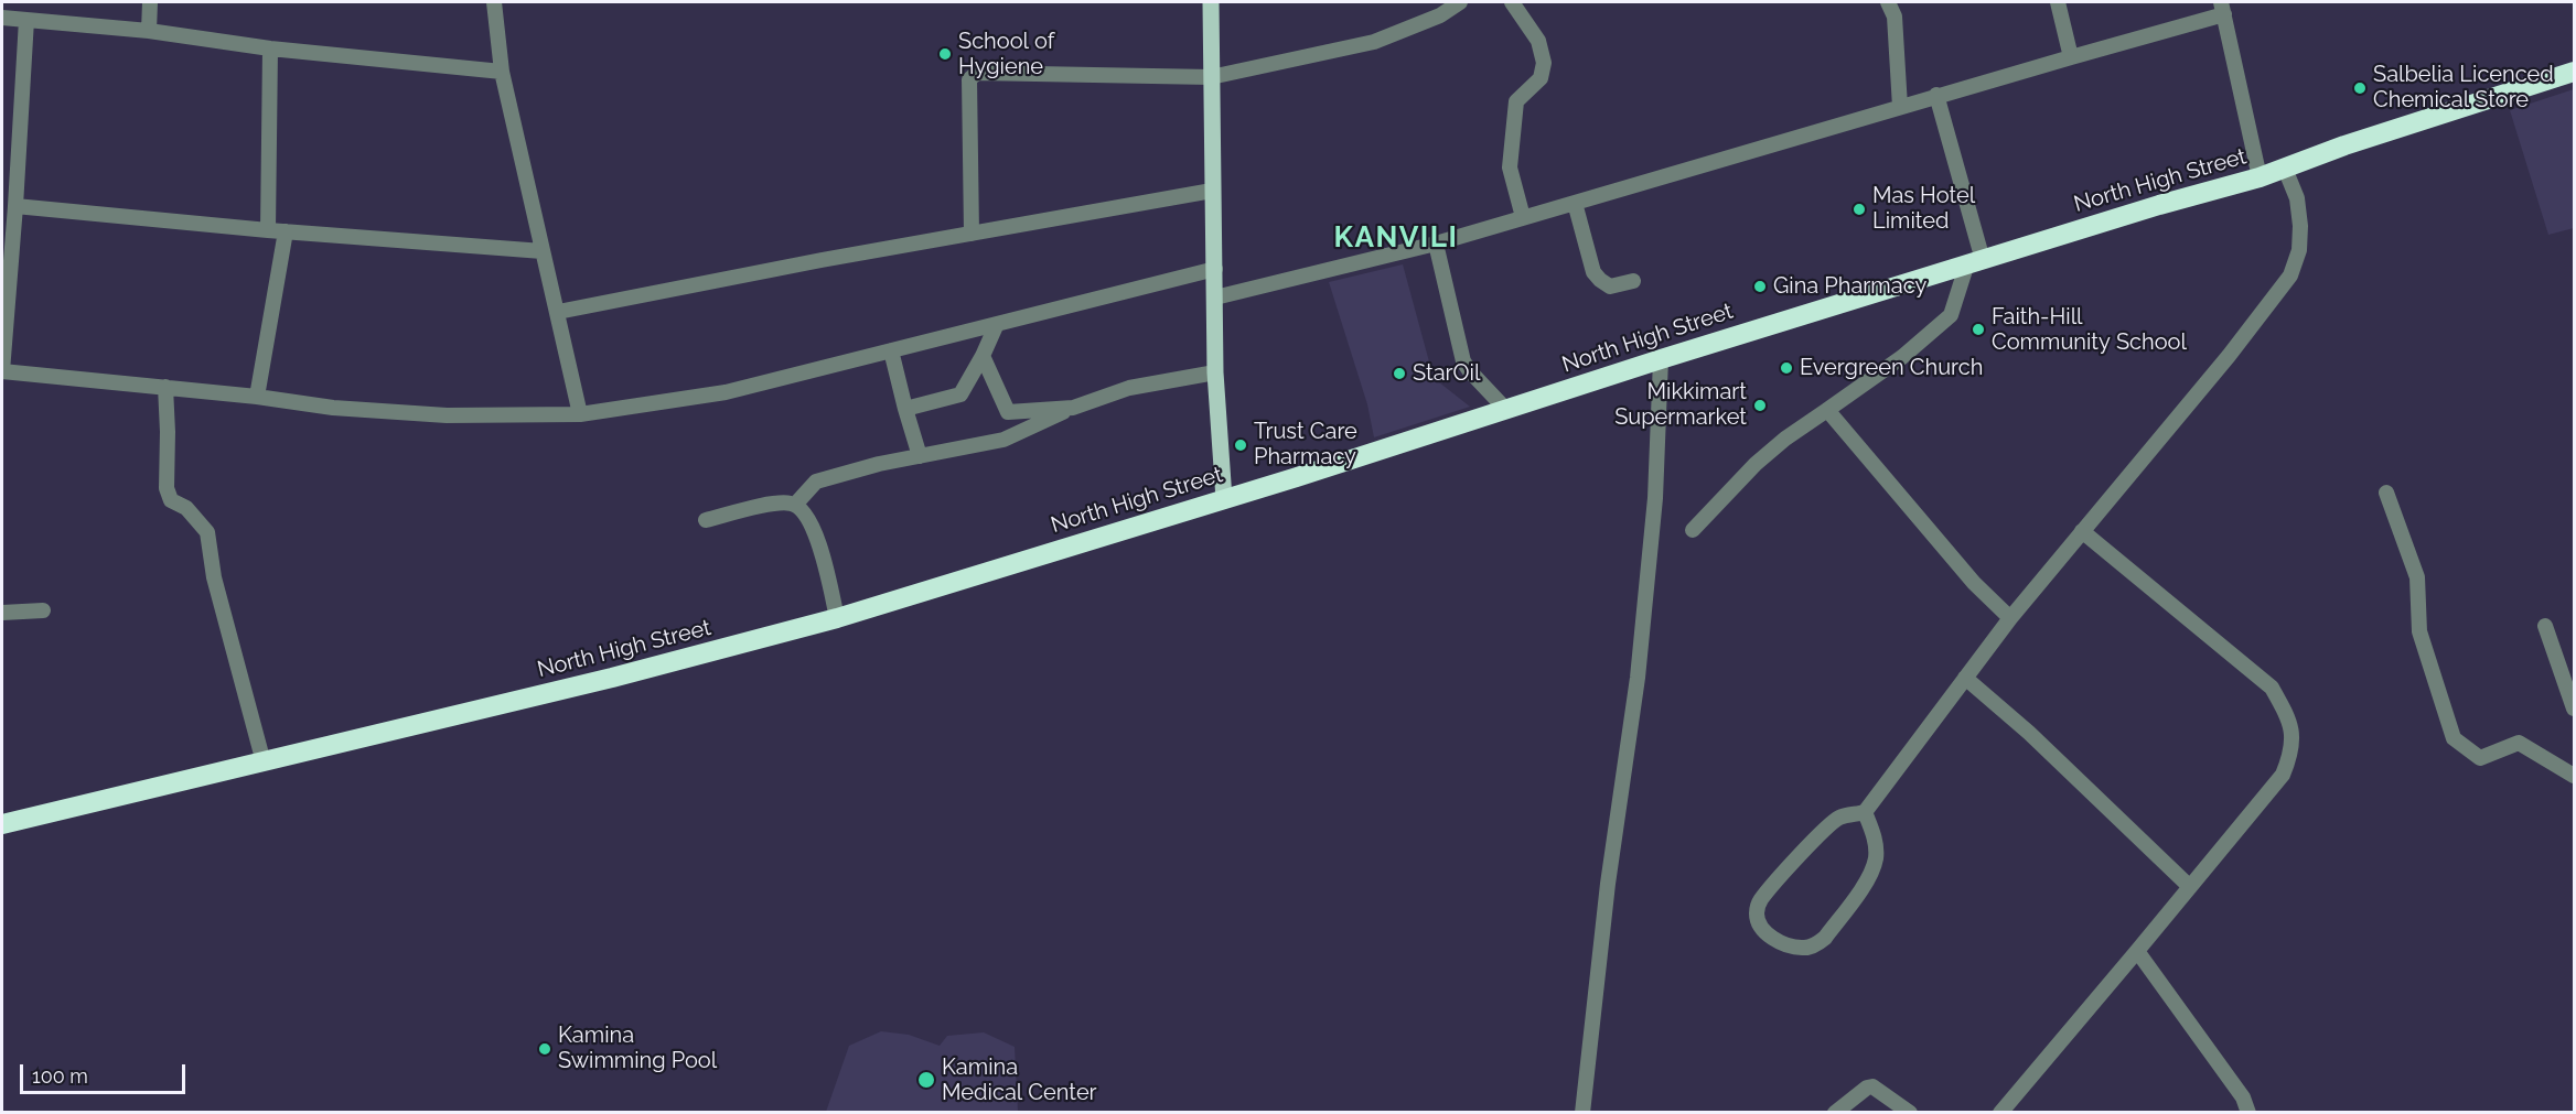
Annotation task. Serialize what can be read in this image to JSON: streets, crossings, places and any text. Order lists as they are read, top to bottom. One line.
{"streets":{"highway":["North High Street"]},"districts":["KANVILI"],"places":["School of Hygiene","Salbelia Licenced Chemical Store","Mas Hotel Limited","Gina Pharmacy","Faith-Hill Community School","Evergreen Church","StarOil","Mikkimart Supermarket","Trust Care Pharmacy","Kamina Swimming Pool","Kamina Medical Center"],"scale_bar":"100 m"}
